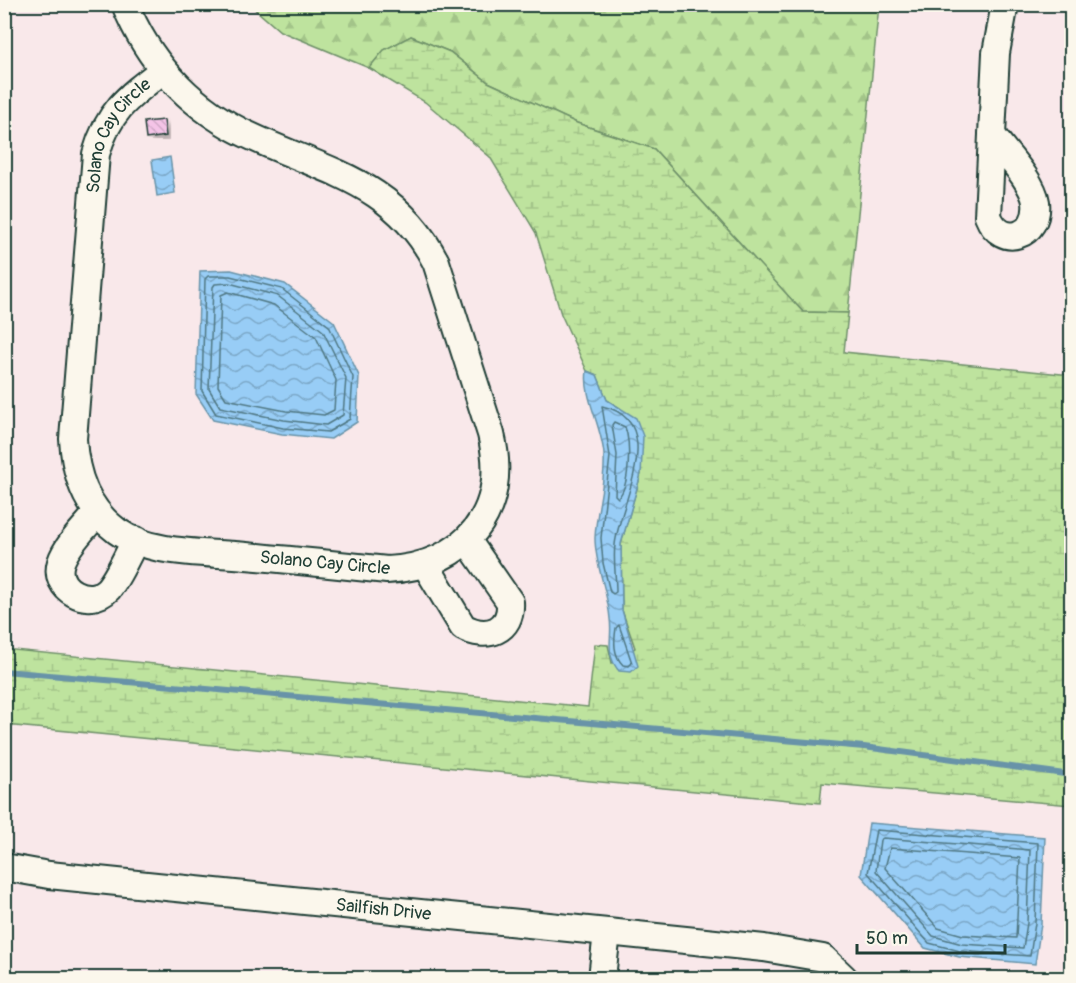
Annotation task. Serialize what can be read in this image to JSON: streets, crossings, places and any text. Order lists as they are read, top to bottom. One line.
{"streets":{"street":["Solano Cay Circle","Sailfish Drive"]},"scale_bar":"50 m"}
